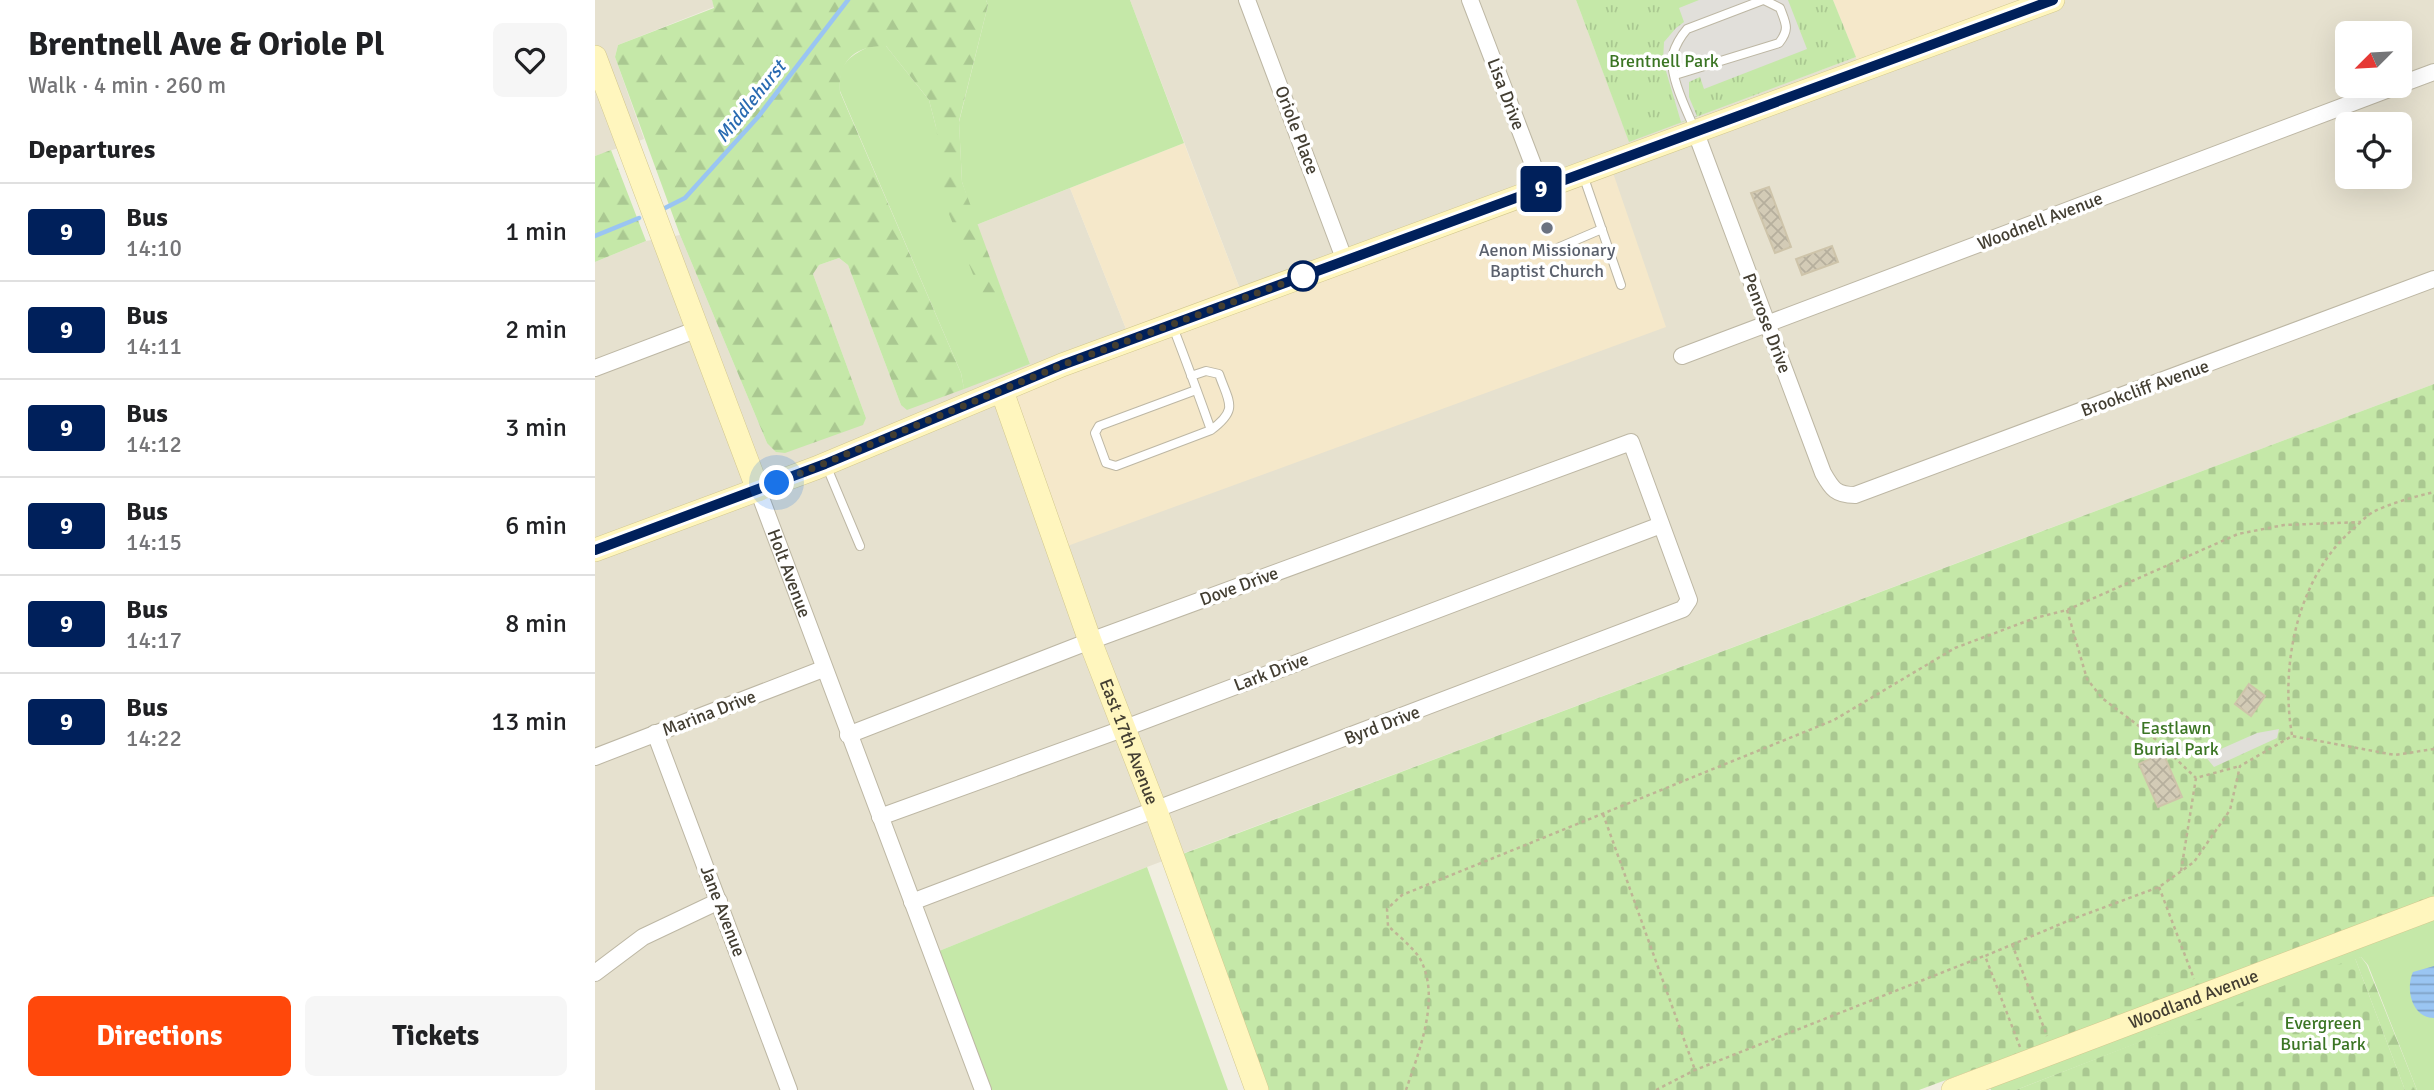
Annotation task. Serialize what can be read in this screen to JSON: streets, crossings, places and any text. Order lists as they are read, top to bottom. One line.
{"streets":{"street":["Lisa Drive","Oriole Place","Woodnell Avenue","Penrose Drive","Brookcliff Avenue","Holt Avenue","Dove Drive","Lark Drive","Marina Drive","Byrd Drive","East 17th Avenue","Jane Avenue","Woodland Avenue"]},"crossings":[["Woodnell Avenue","Penrose Drive"],["Penrose Drive","Brookcliff Avenue"],["Holt Avenue","Dove Drive"],["Holt Avenue","Lark Drive"],["Holt Avenue","Marina Drive"],["Holt Avenue","Byrd Drive"],["Dove Drive","Byrd Drive"],["Dove Drive","East 17th Avenue"],["Lark Drive","Byrd Drive"],["Lark Drive","East 17th Avenue"],["Marina Drive","Jane Avenue"],["Byrd Drive","East 17th Avenue"]],"water":["Middlehurst"],"parks":["Brentnell Park","Eastlawn Burial Park","Evergreen Burial Park"],"places":["Aenon Missionary Baptist Church"],"lines":["bus line 9"],"north":"bottom left","page":{"heading":[["Brentnell Ave & Oriole Pl","Walk · 4 min · 260 m"],"Departures"],"on_map":"9","list":[{"mark":"9","name":"Bus","note":"14:10","value":"1 min"},{"mark":"9","name":"Bus","note":"14:11","value":"2 min"},{"mark":"9","name":"Bus","note":"14:12","value":"3 min"},{"mark":"9","name":"Bus","note":"14:15","value":"6 min"},{"mark":"9","name":"Bus","note":"14:17","value":"8 min"},{"mark":"9","name":"Bus","note":"14:22","value":"13 min"}],"buttons":["Directions","Tickets"]}}
